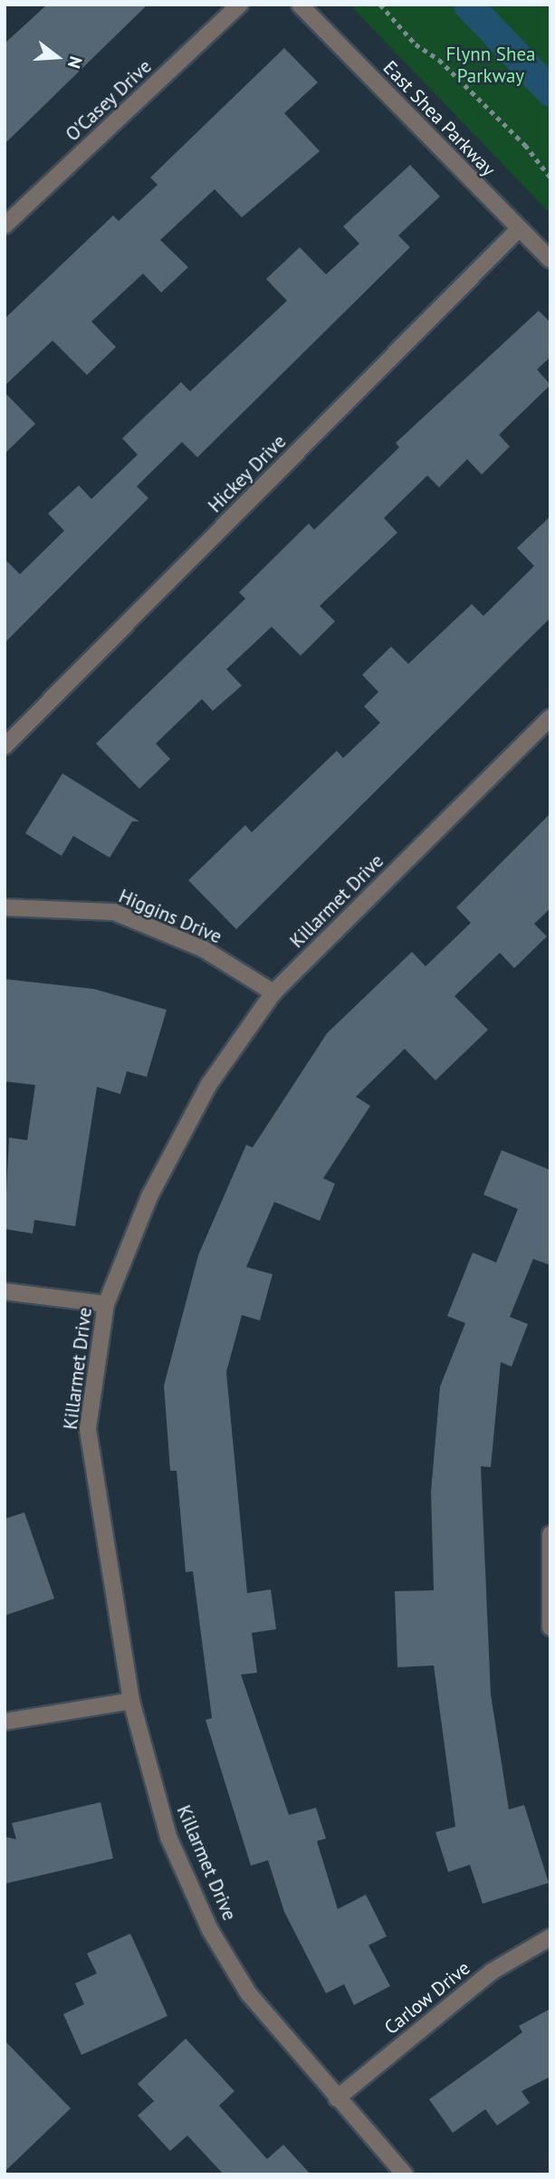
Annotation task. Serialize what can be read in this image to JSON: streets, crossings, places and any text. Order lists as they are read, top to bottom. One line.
{"streets":{"street":["O'Casey Drive","East Shea Parkway","Hickey Drive","Killarmet Drive","Higgins Drive","Carlow Drive"]},"crossings":[["East Shea Parkway","Hickey Drive"],["Killarmet Drive","Higgins Drive"],["Killarmet Drive","Carlow Drive"]],"parks":["Flynn Shea Parkway"],"north":"right"}
